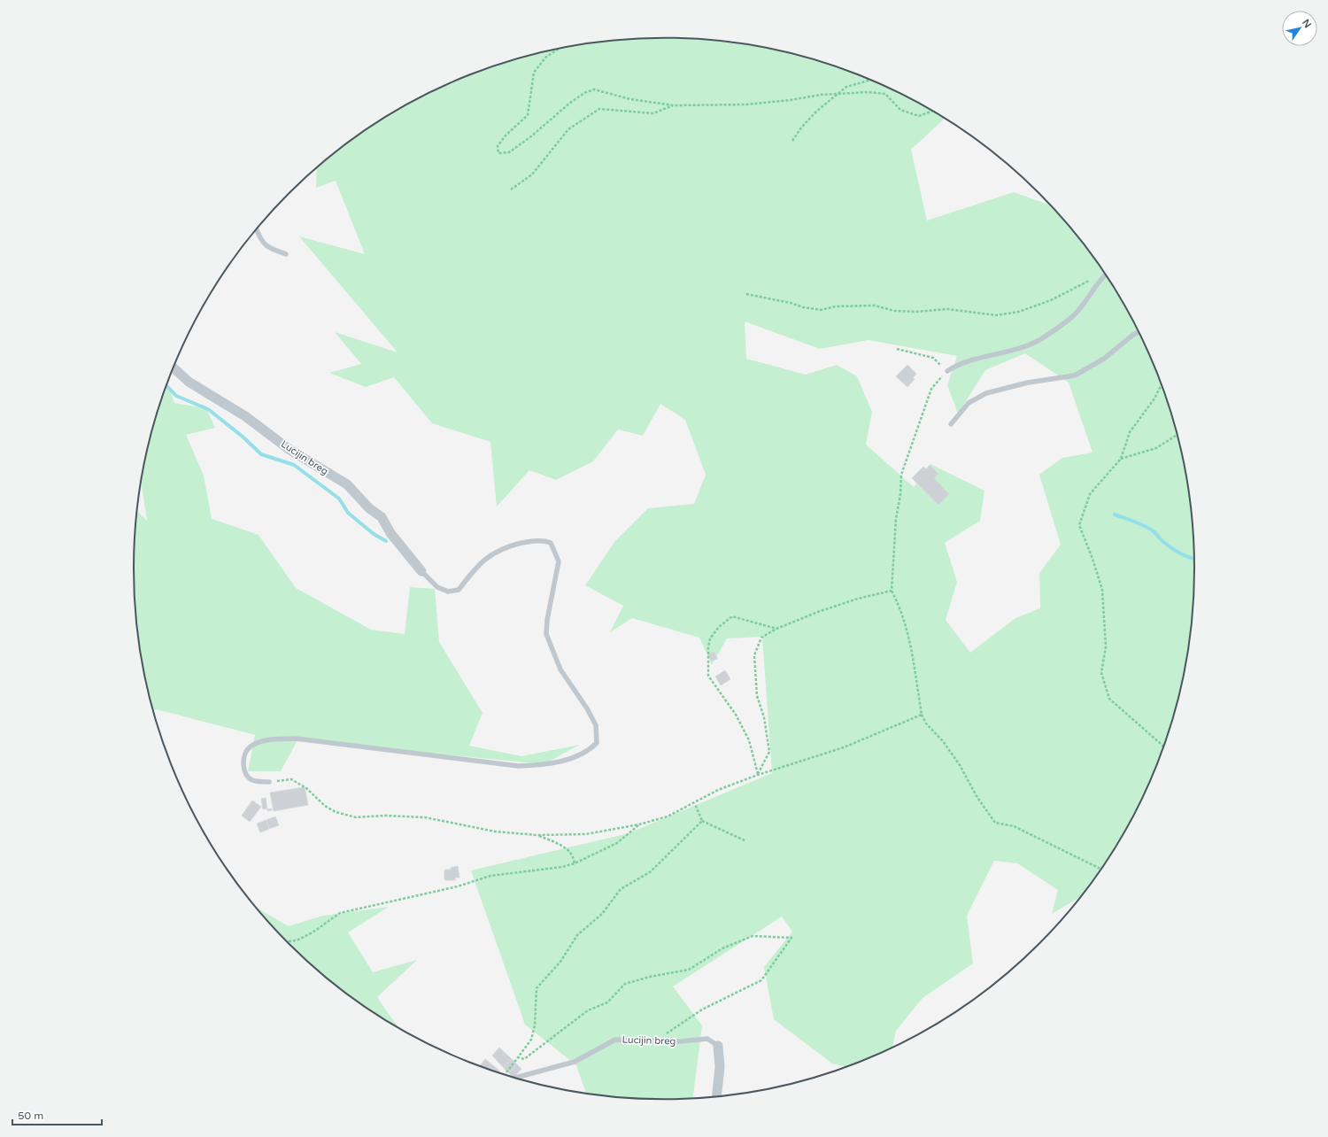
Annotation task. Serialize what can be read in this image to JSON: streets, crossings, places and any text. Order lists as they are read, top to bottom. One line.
{"streets":{"street":["Lucijin breg"]},"scale_bar":"50 m","north":"top right"}
